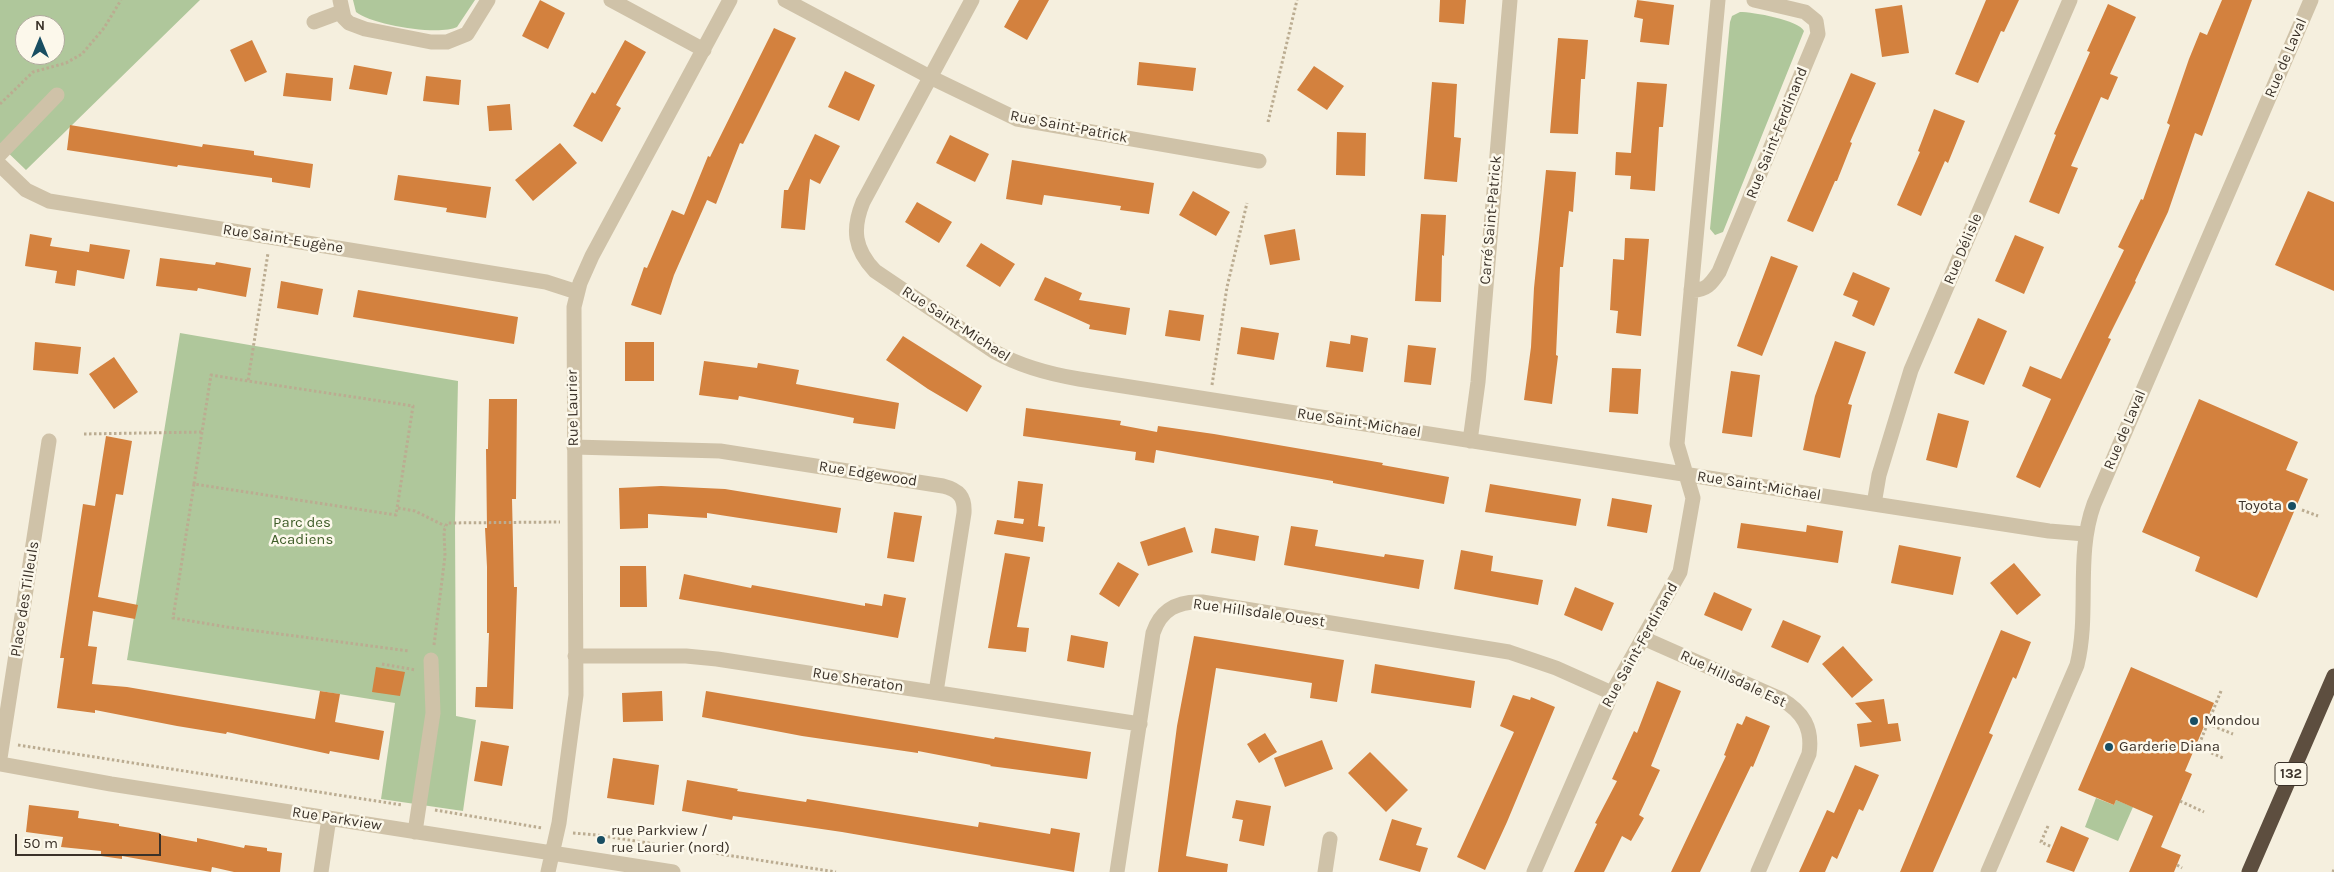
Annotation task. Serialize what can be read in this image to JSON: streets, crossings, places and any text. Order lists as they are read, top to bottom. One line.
{"streets":{"highway":["132"],"street":["Rue de Laval","Rue Saint-Patrick","Rue Saint-Ferdinand","Carré Saint-Patrick","Rue Saint-Eugène","Rue Délisle","Rue Saint-Michael","Rue Laurier","Rue Edgewood","Place des Tilleuls","Rue Hillsdale Ouest","Rue Hillsdale Est","Rue Sheraton","Rue Parkview"]},"crossings":[["Rue de Laval","Rue Saint-Michael"],["Rue Saint-Patrick","Rue Saint-Michael"],["Rue Saint-Ferdinand","Rue Saint-Michael"],["Rue Saint-Ferdinand","Rue Hillsdale Ouest"],["Rue Saint-Ferdinand","Rue Hillsdale Est"],["Carré Saint-Patrick","Rue Saint-Michael"],["Rue Saint-Eugène","Rue Laurier"],["Rue Délisle","Rue Saint-Michael"],["Rue Laurier","Rue Edgewood"],["Rue Laurier","Rue Sheraton"],["Rue Laurier","Rue Parkview"],["Rue Edgewood","Rue Sheraton"],["Rue Hillsdale Ouest","Rue Sheraton"]],"parks":["Parc des Acadiens"],"places":["Toyota","Mondou","Garderie Diana","rue Parkview / rue Laurier (nord)"],"scale_bar":"50 m","north":"top"}
